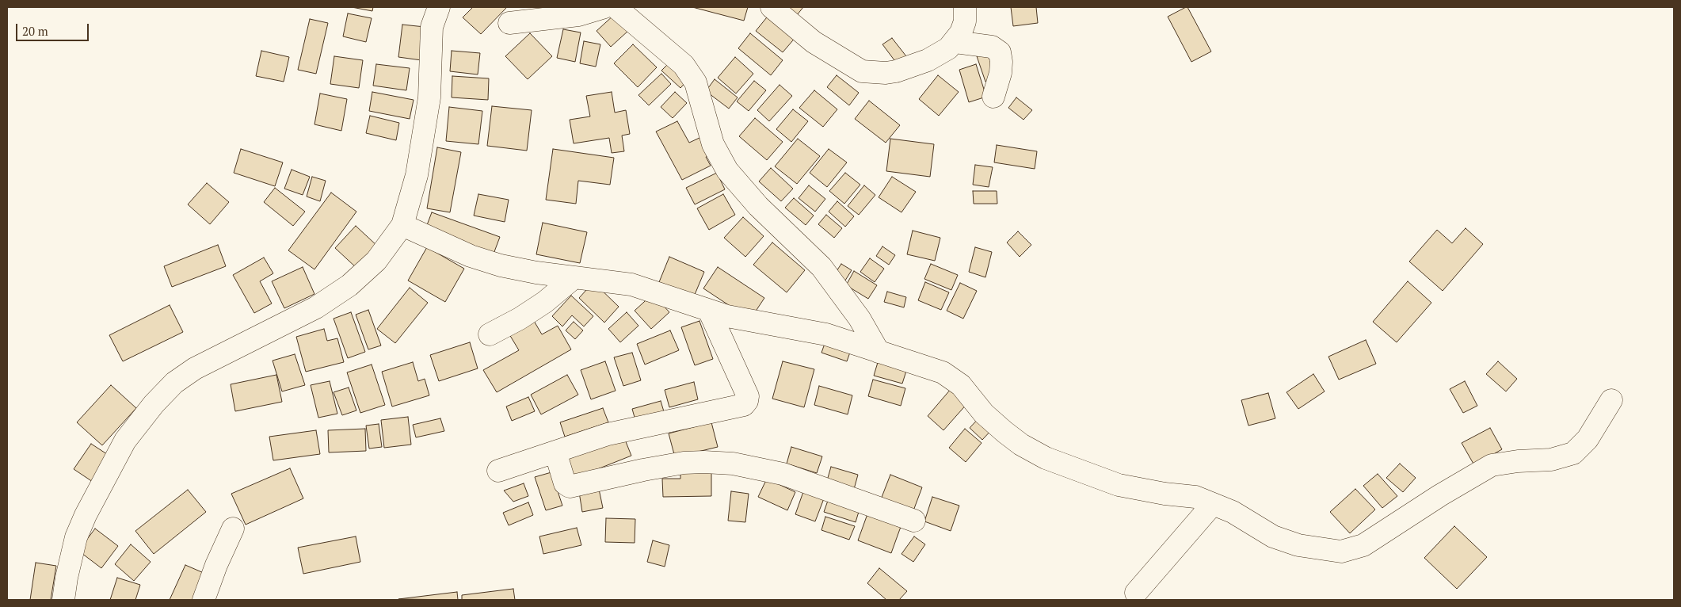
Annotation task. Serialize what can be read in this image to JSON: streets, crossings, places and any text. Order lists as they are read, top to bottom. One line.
{"scale_bar":"20 m"}
